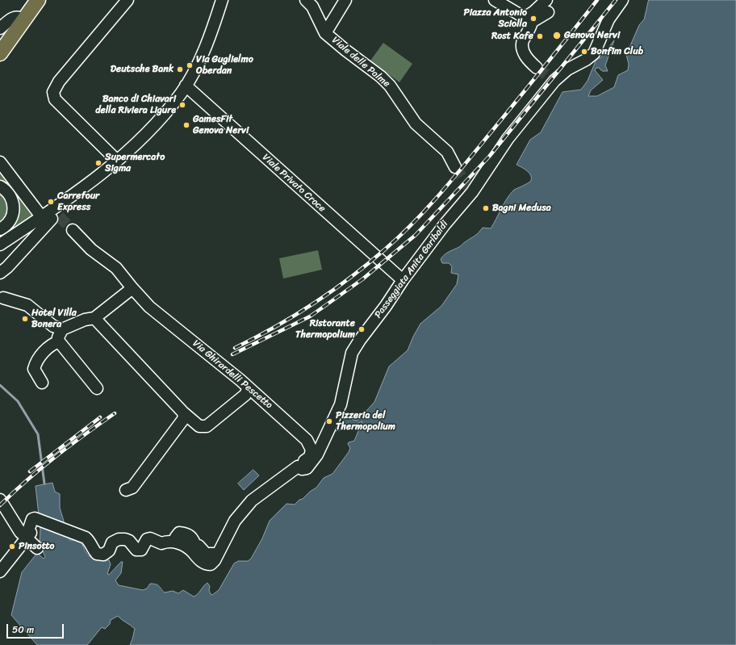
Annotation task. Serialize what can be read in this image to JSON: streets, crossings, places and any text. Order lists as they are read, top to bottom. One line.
{"streets":{"street":["Viale delle Palme","Viale Privato Croce","Passeggiata Anita Garibaldi","Via Ghirardelli Pescetto"]},"crossings":[["Viale Privato Croce","Passeggiata Anita Garibaldi"],["Passeggiata Anita Garibaldi","Via Ghirardelli Pescetto"]],"places":["Piazza Antonio Sciolla","Genova Nervi","Rost Kafe","Bonfim Club","Via Guglielmo Oberdan","Deutsche Bank","Banco di Chiavari della Riviera Ligure","GamesFit Genova Nervi","Supermercato Sigma","Carrefour Express","Bagni Medusa","Hotel Villa Bonera","Ristorante Thermopolium","Pizzeria del Thermopolium","Pinsotto"],"scale_bar":"50 m"}
